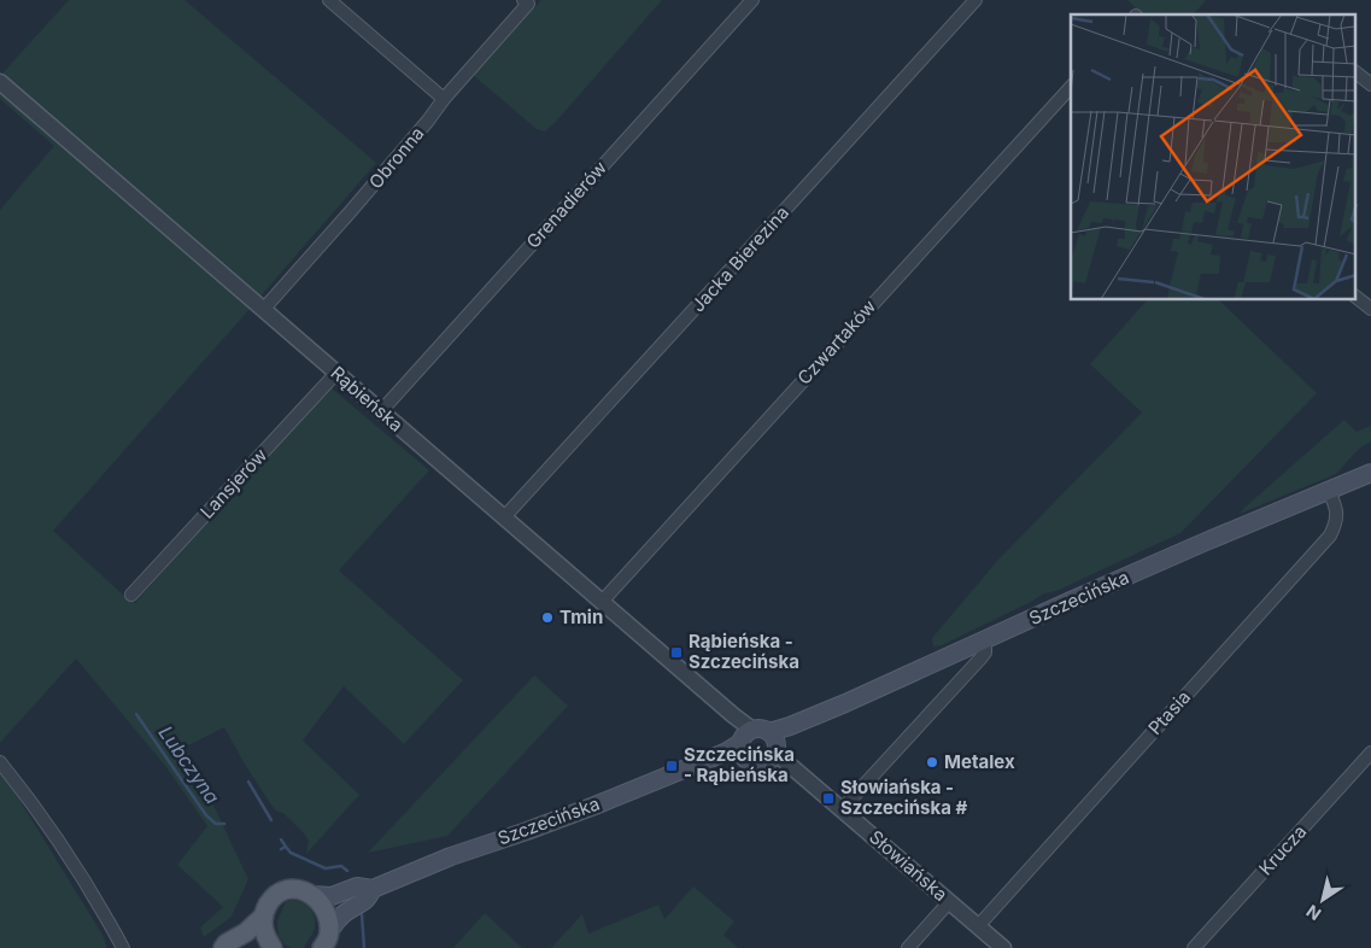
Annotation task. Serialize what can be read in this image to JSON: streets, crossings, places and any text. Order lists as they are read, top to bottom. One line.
{"streets":{"main road":["Szczecińska"],"street":["Obronna","Grenadierów","Jacka Bierezina","Czwartaków","Rąbieńska","Lansjerów","Ptasia","Krucza","Słowiańska"]},"crossings":[["Obronna","Rąbieńska"],["Grenadierów","Rąbieńska"],["Jacka Bierezina","Rąbieńska"],["Czwartaków","Rąbieńska"],["Rąbieńska","Lansjerów"],["Rąbieńska","Szczecińska"],["Rąbieńska","Słowiańska"],["Szczecińska","Ptasia"],["Szczecińska","Słowiańska"],["Ptasia","Słowiańska"]],"water":["Lubczyna"],"places":{"other":["Tmin","Metalex"],"transit":["Rąbieńska - Szczecińska","Szczecińska - Rąbieńska","Słowiańska - Szczecińska #"]},"north":"bottom left"}
